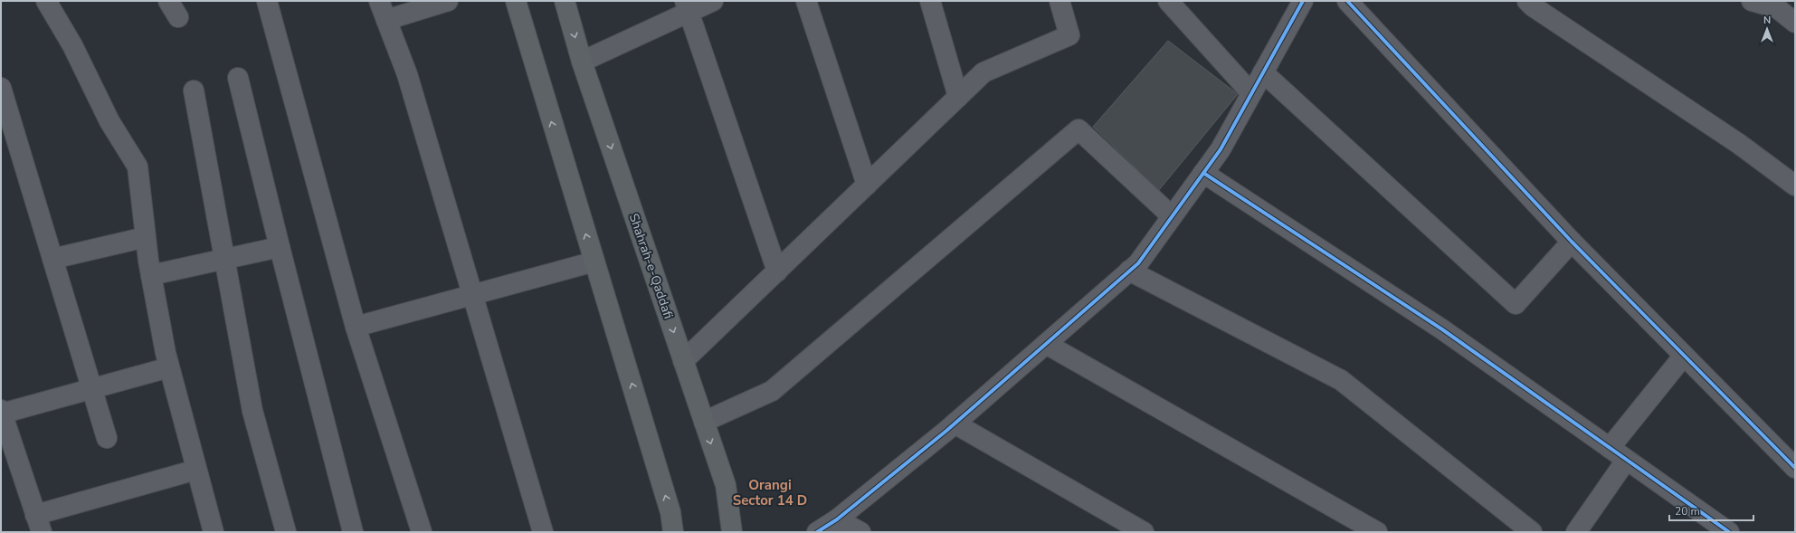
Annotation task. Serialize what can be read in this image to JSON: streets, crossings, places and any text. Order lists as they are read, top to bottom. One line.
{"streets":{"main road":["Shahrah-e-Qaddafi"]},"districts":["Orangi Sector 14 D"],"scale_bar":"20 m","north":"top"}
